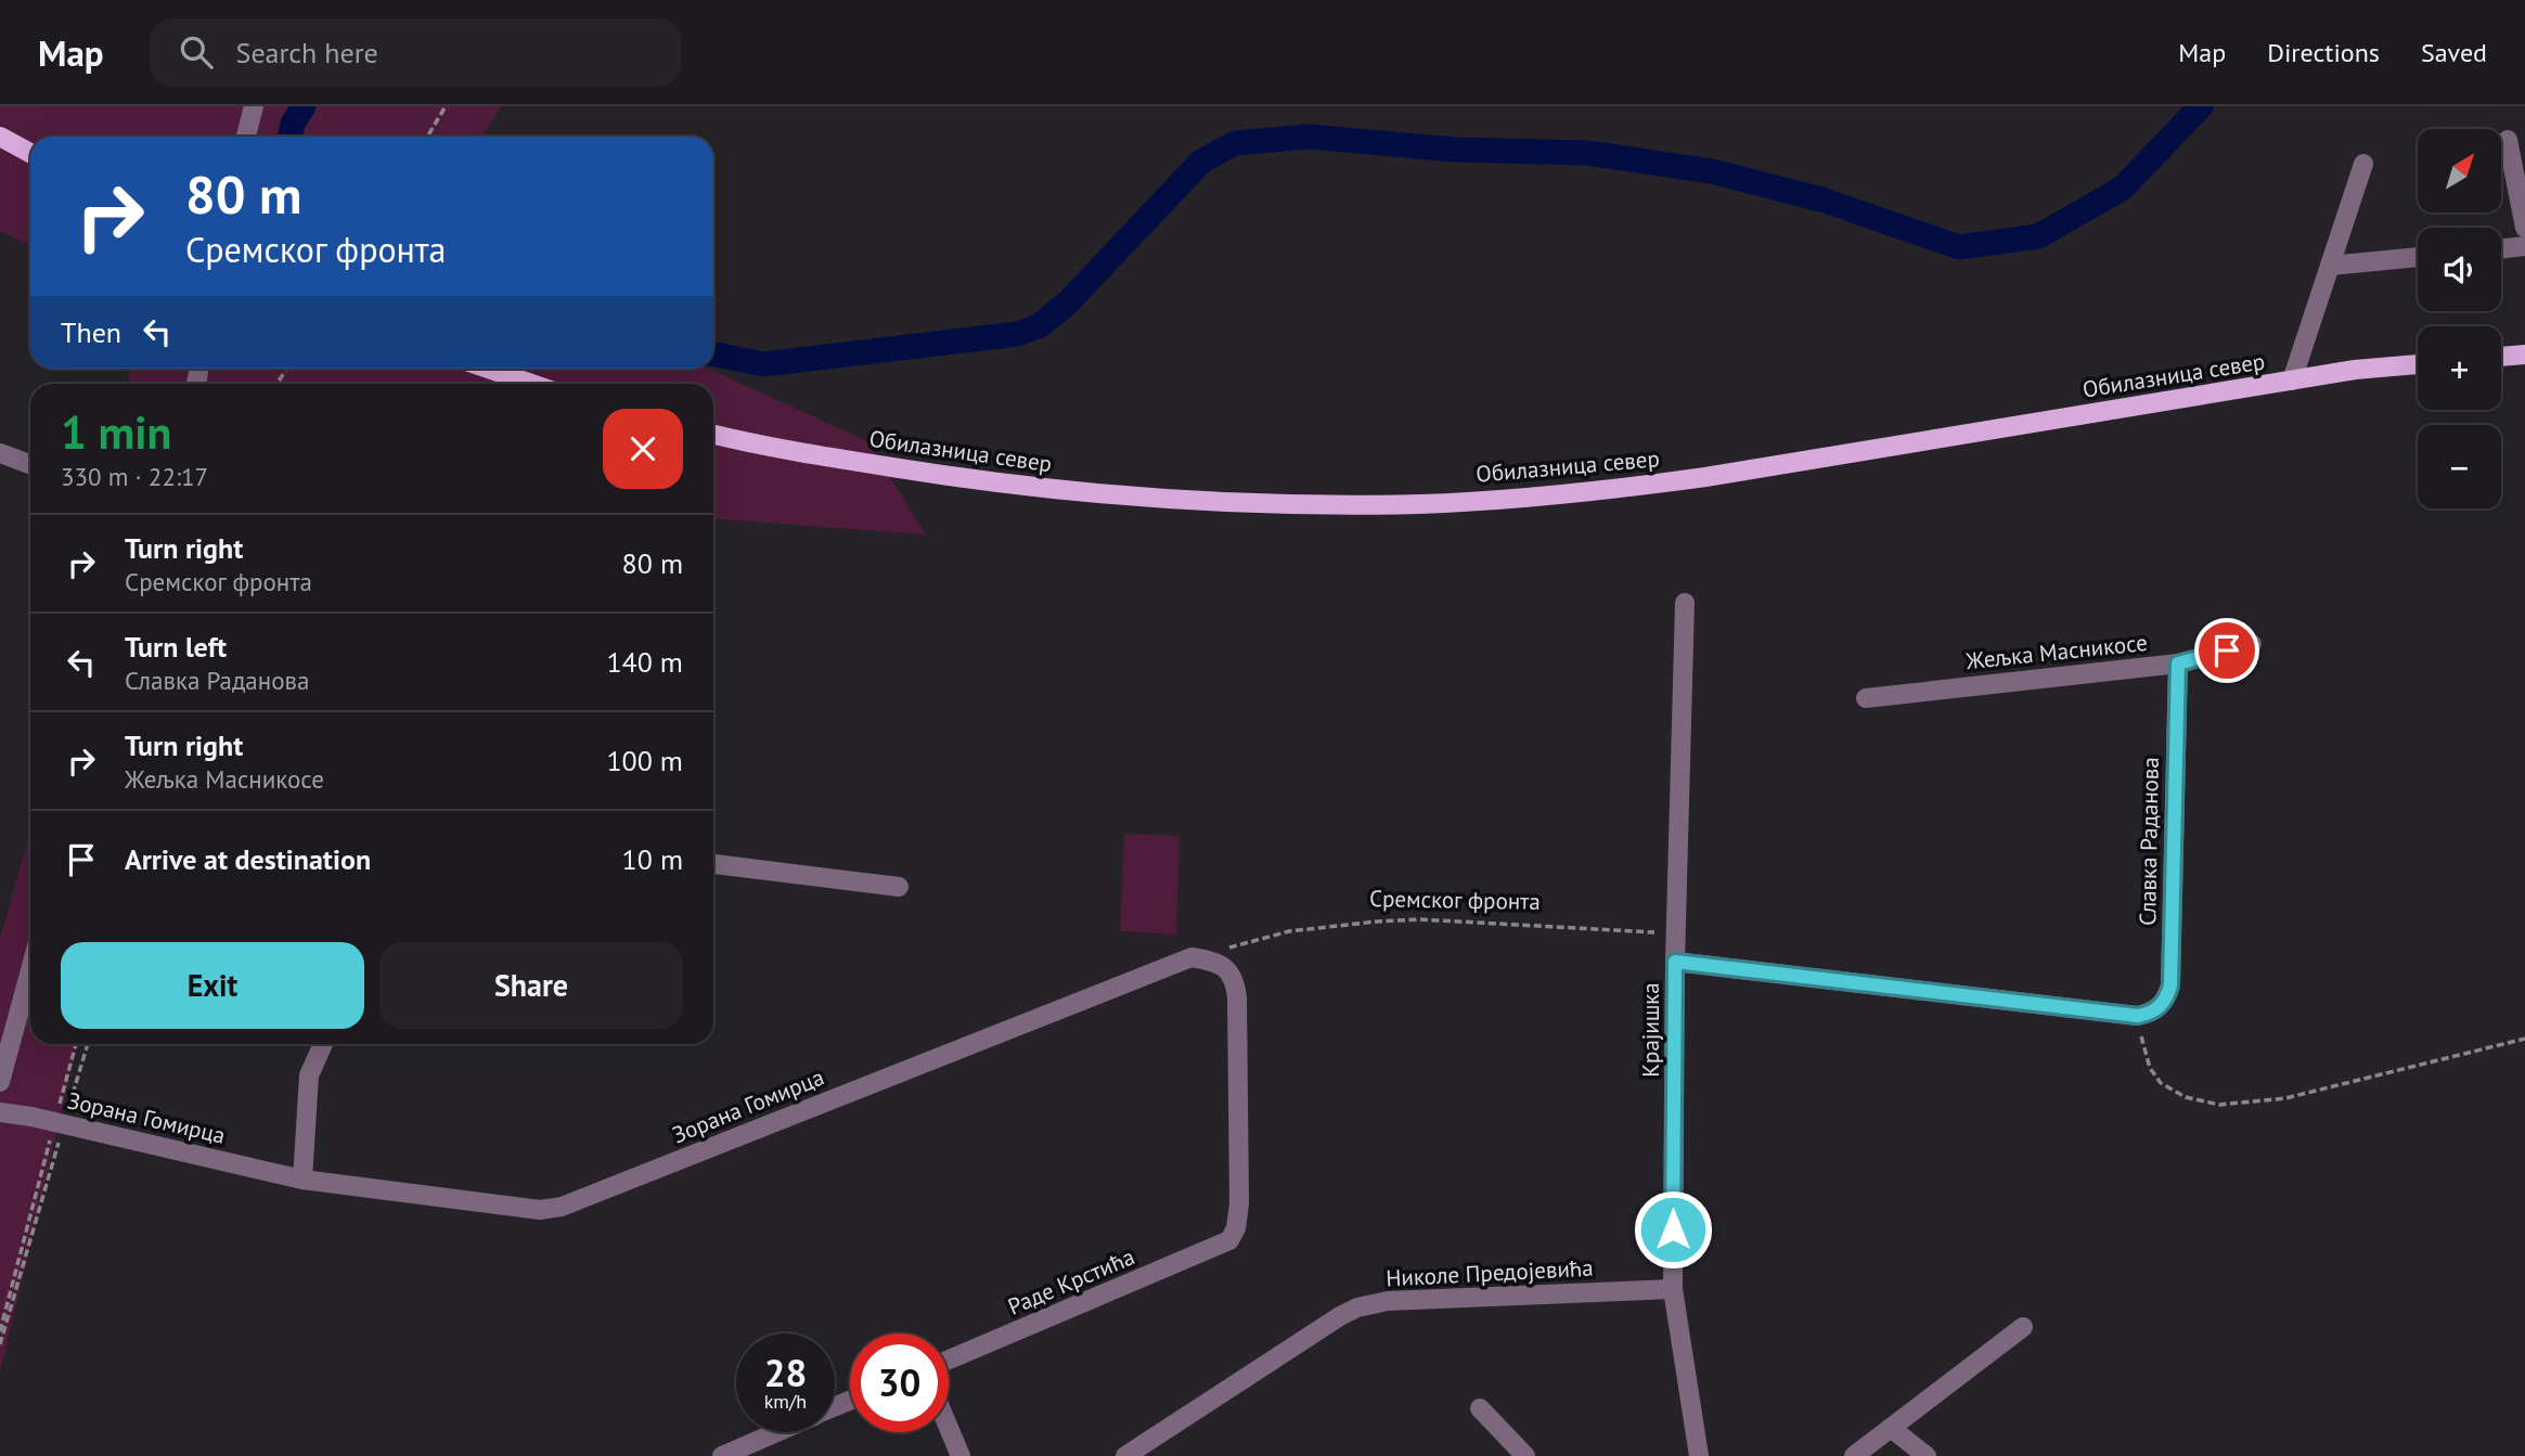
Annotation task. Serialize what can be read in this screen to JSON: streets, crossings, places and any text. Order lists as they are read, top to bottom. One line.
{"streets":{"main road":["Обилазница север"],"street":["Жељка Масникосе","Славка Раданова","Крајишка","Зорана Гомирца","Николе Предојевића","Раде Крстића"],"path":["Сремског фронта"]},"crossings":[["Жељка Масникосе","Славка Раданова"],["Сремског фронта","Крајишка"],["Сремског фронта","Зорана Гомирца"],["Сремског фронта","Раде Крстића"],["Крајишка","Николе Предојевића"],["Зорана Гомирца","Раде Крстића"]],"north":"top right","page":{"header":"Map","search":"Search here","nav":["Map","Directions","Saved"],"map_buttons":["+","−"],"turn":["80 m","Сремског фронта"],"then":"Then","heading":["1 min","330 m · 22:17"],"list":[{"name":"Turn right","note":"Сремског фронта","value":"80 m"},{"name":"Turn left","note":"Славка Раданова","value":"140 m"},{"name":"Turn right","note":"Жељка Масникосе","value":"100 m"},{"name":"Arrive at destination","value":"10 m"}],"buttons":["Exit","Share"],"speed":"28 km/h","limit":"30"}}
